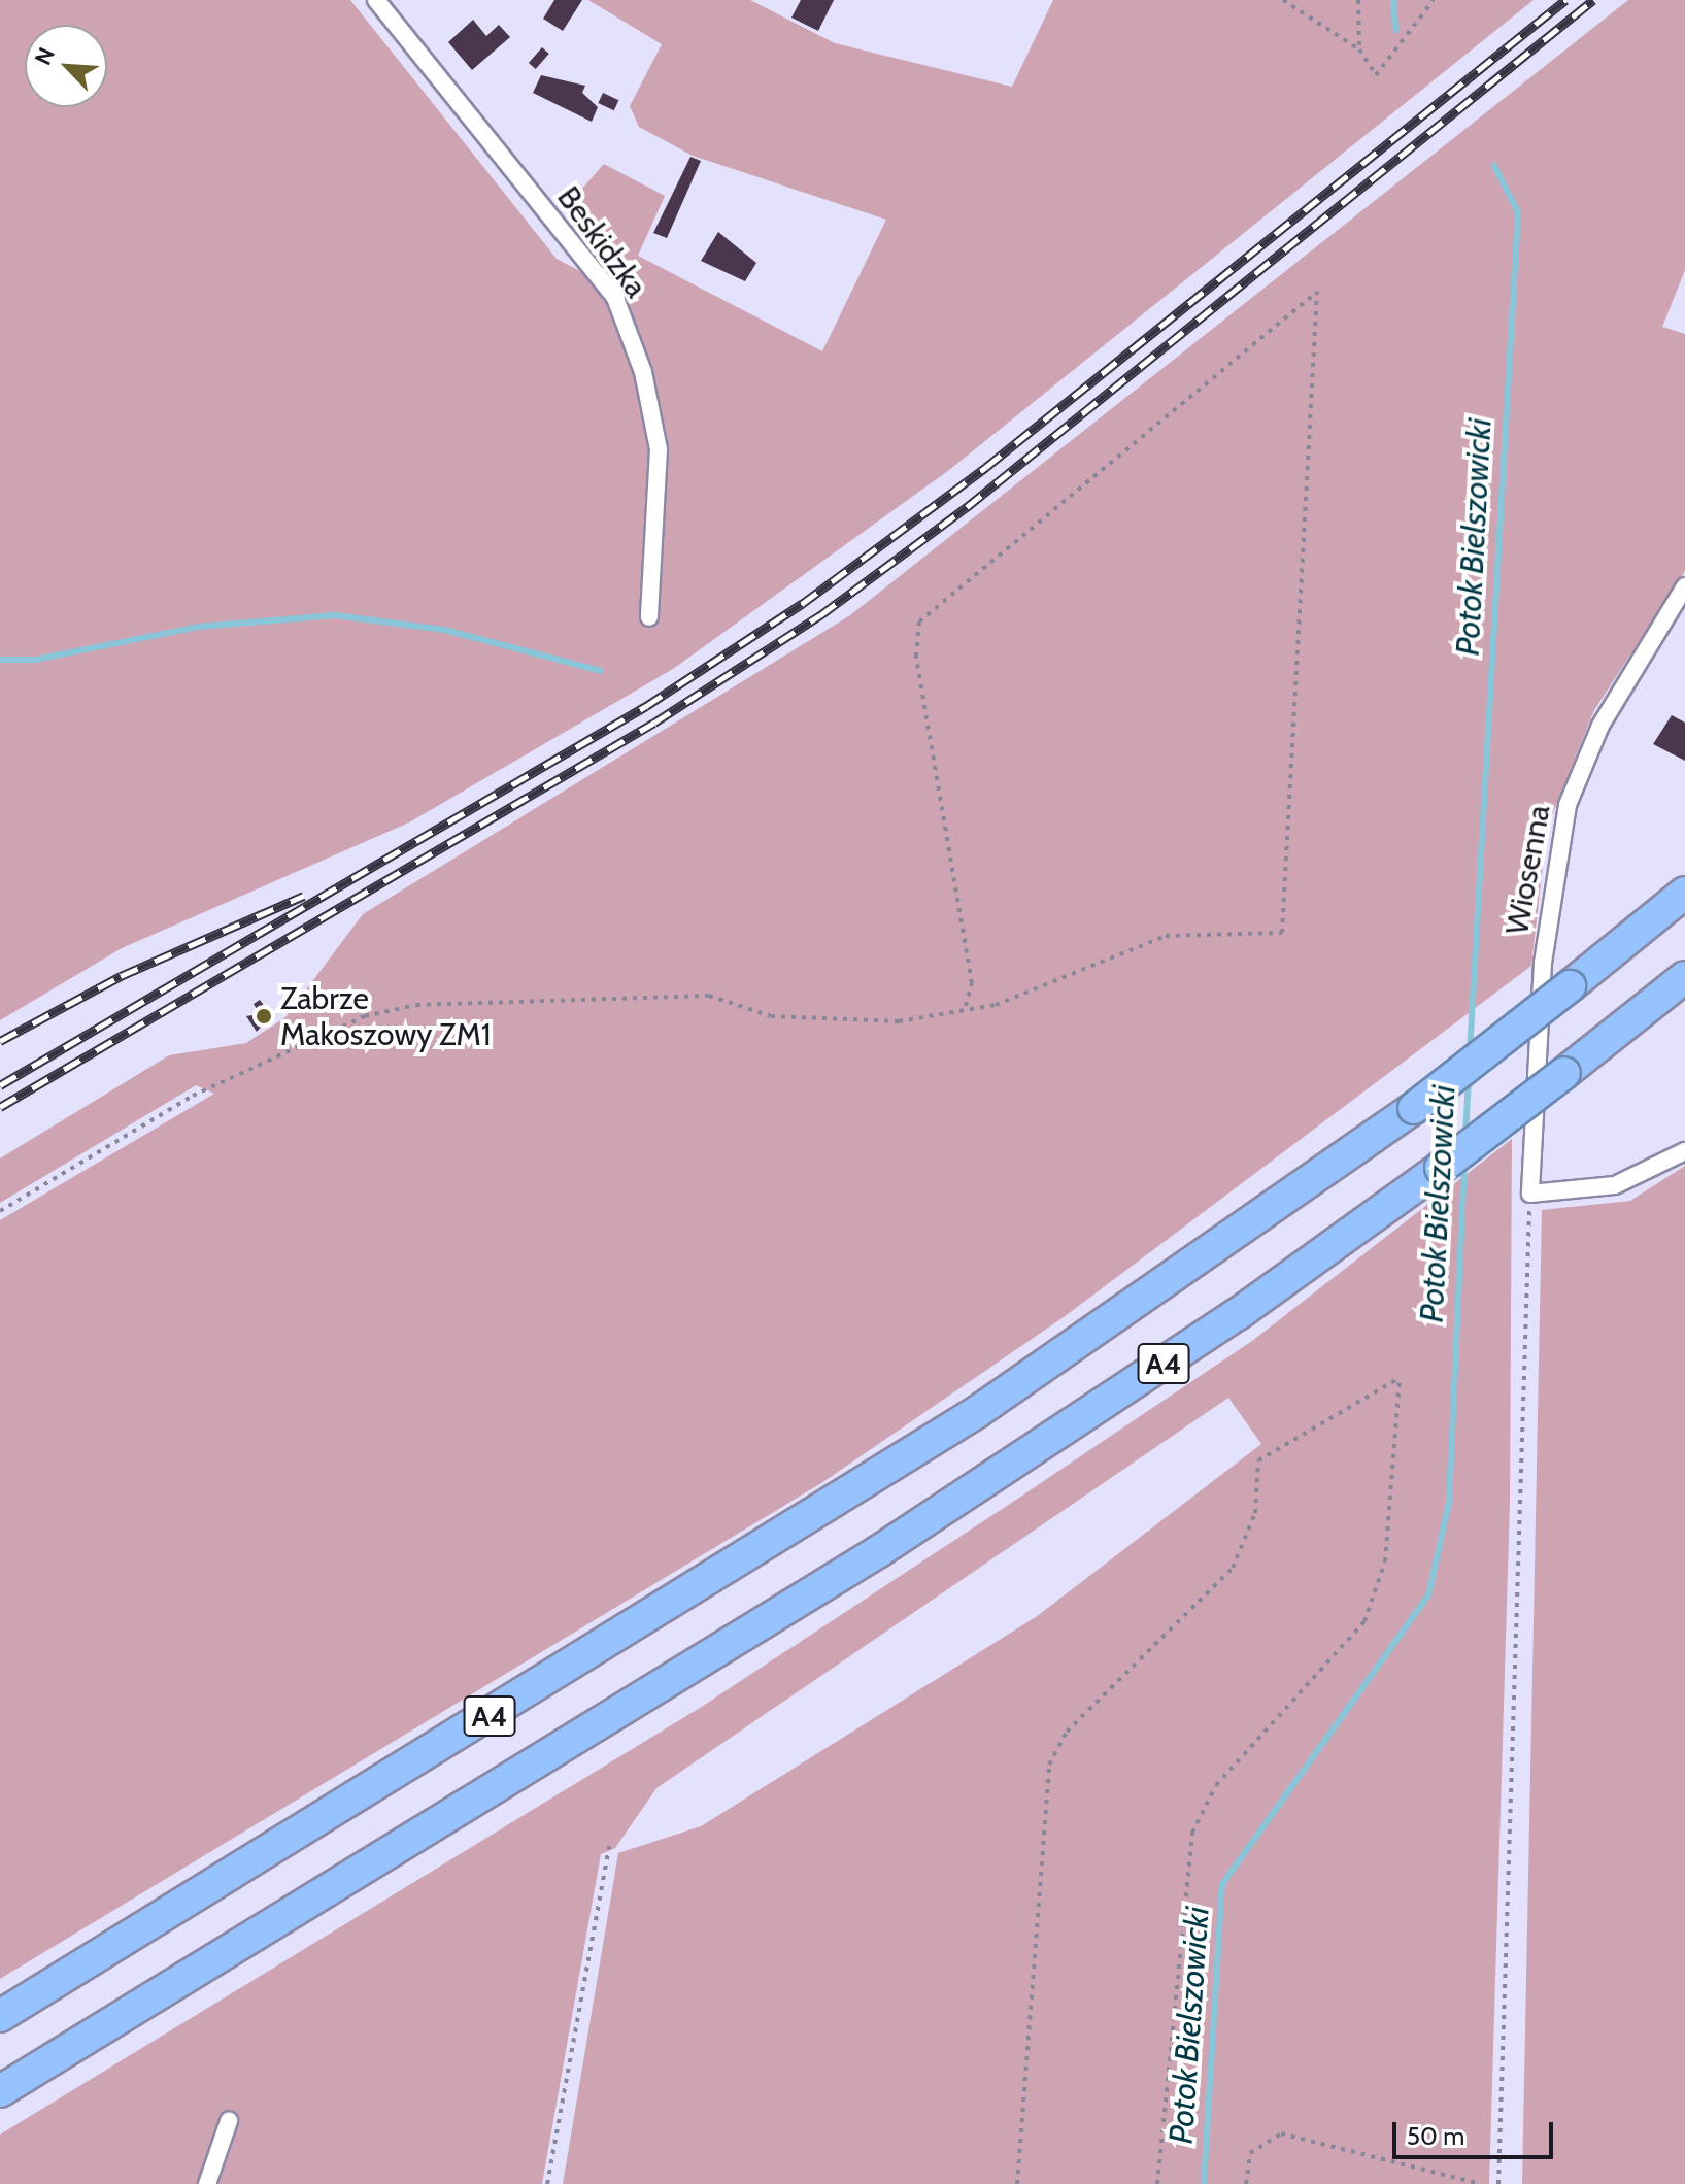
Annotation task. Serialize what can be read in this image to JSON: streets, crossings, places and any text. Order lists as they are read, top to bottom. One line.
{"streets":{"highway":["A4"],"street":["Beskidzka","Wiosenna"]},"water":["Potok Bielszowicki"],"places":["Zabrze Makoszowy ZM1"],"scale_bar":"50 m","north":"top left"}
